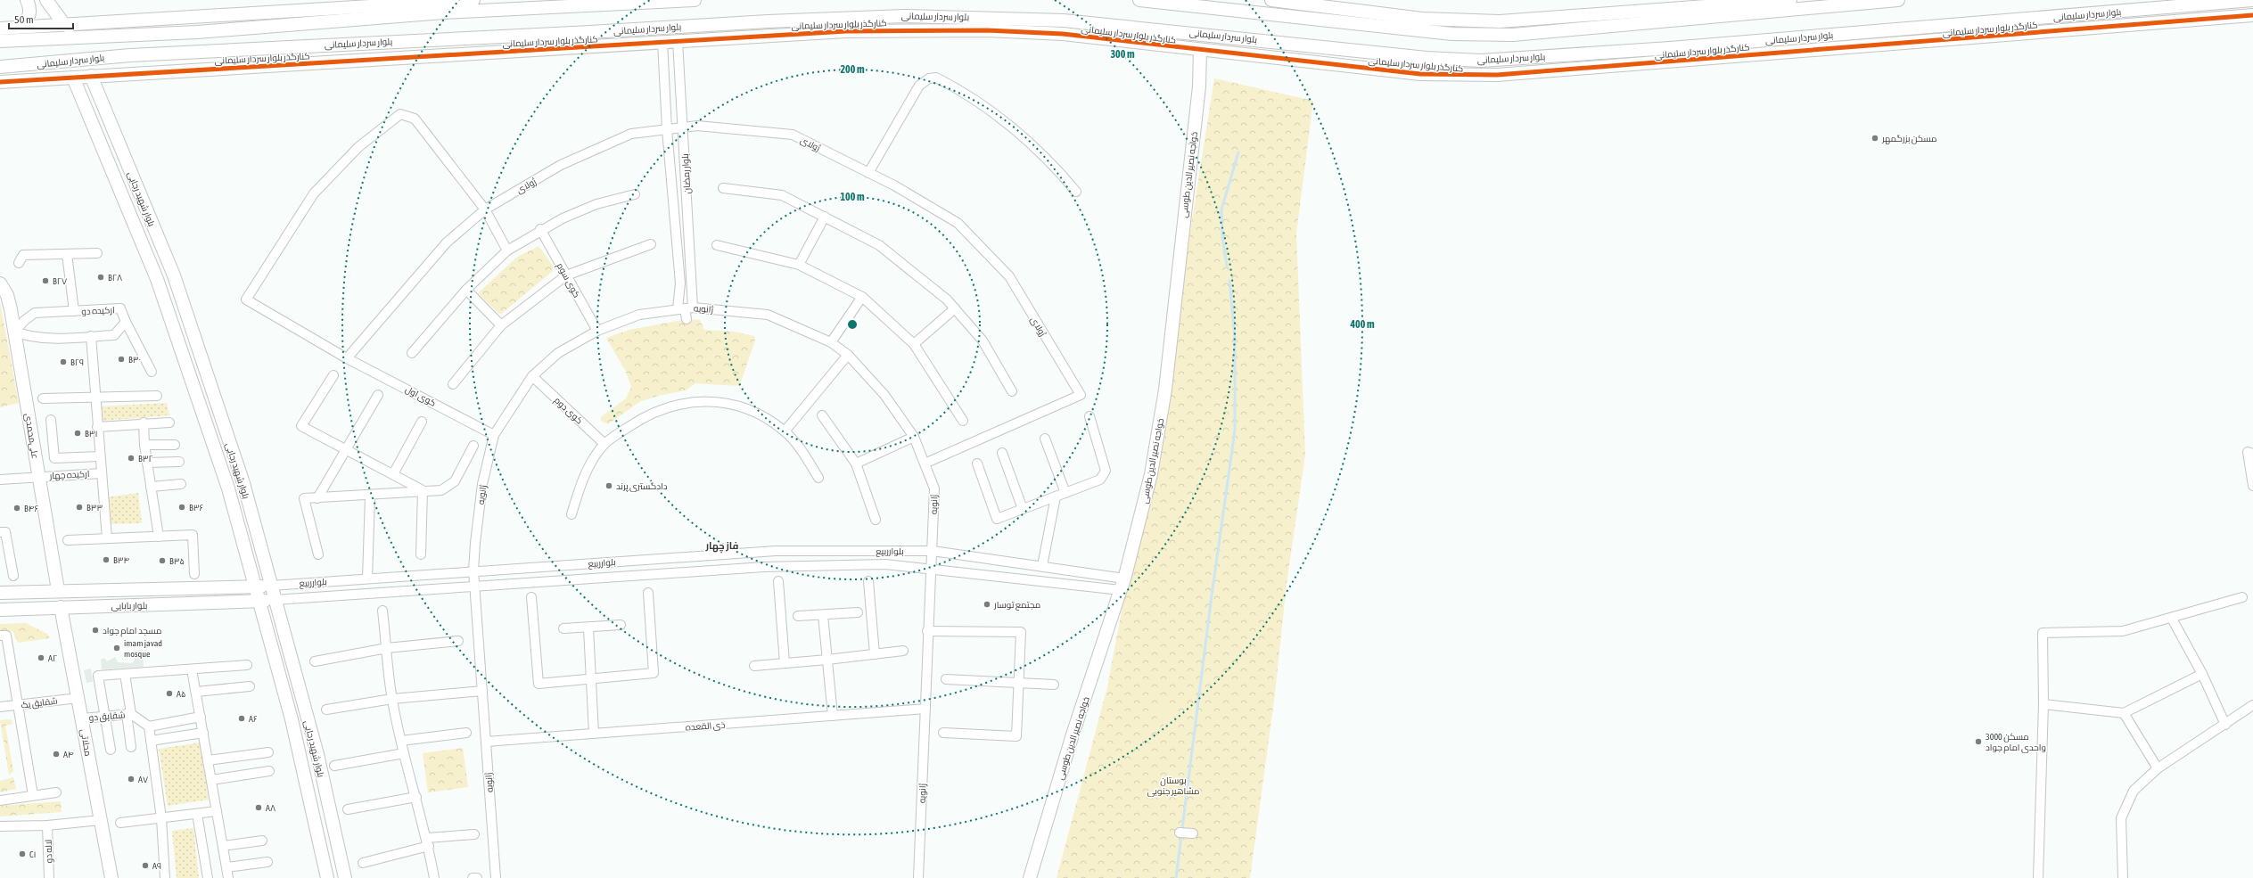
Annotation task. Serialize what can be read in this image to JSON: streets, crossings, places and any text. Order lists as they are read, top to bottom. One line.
{"streets":{"main road":["بلوار سردار سلیمانی","کنارگذر بلوار سردار سلیمانی","خواجه نصیر الدین طوسی","بلوار شهید رجایی","علی‌محمدی","بلوار بابایی","محلاتی"],"street":["ژولای","بلوار رمضان","کوی سوم","ژانویه","ارکیده دو","کوی اول","کوی دوم","ارکیده چهار","بلوارربیع","شقایق یک","شقایق دو","ذی القعده","لاله دو"]},"crossings":[["کنارگذر بلوار سردار سلیمانی","بلوار رمضان"],["کنارگذر بلوار سردار سلیمانی","خواجه نصیر الدین طوسی"],["کنارگذر بلوار سردار سلیمانی","بلوار شهید رجایی"],["ژولای","بلوار رمضان"],["ژولای","ژانویه"],["ژولای","کوی اول"],["بلوار رمضان","ژانویه"],["خواجه نصیر الدین طوسی","بلوارربیع"],["بلوار شهید رجایی","بلوارربیع"],["بلوار شهید رجایی","بلوار بابایی"],["کوی سوم","ژانویه"],["ژانویه","کوی اول"],["ژانویه","کوی دوم"],["ژانویه","بلوارربیع"],["ژانویه","ذی القعده"],["ارکیده دو","علی‌محمدی"],["علی‌محمدی","ارکیده چهار"],["علی‌محمدی","بلوار بابایی"],["بلوارربیع","بلوار بابایی"],["بلوار بابایی","محلاتی"],["شقایق یک","محلاتی"],["شقایق دو","محلاتی"]],"districts":["فاز چهار"],"parks":["بوستان مشاهیر جنوبی"],"places":["مسکن بزرگمهر","B۲۸","B۲۷","B۳۰","B۲۹","B۳۱","B۳۲","دادگستری پرند","B۳۳","B۳۶","B۴۶","B۳۴","B۳۵","مجتمع توسار","مسجد امام جواد","imam javad mosque","A۲","A۵","A۶","مسکن 3000 واحدی امام جواد","A۴","A۷","A۸","C۱","A۹"],"scale_bar":"50 m","rings":["300 m","200 m","100 m","400 m"]}
